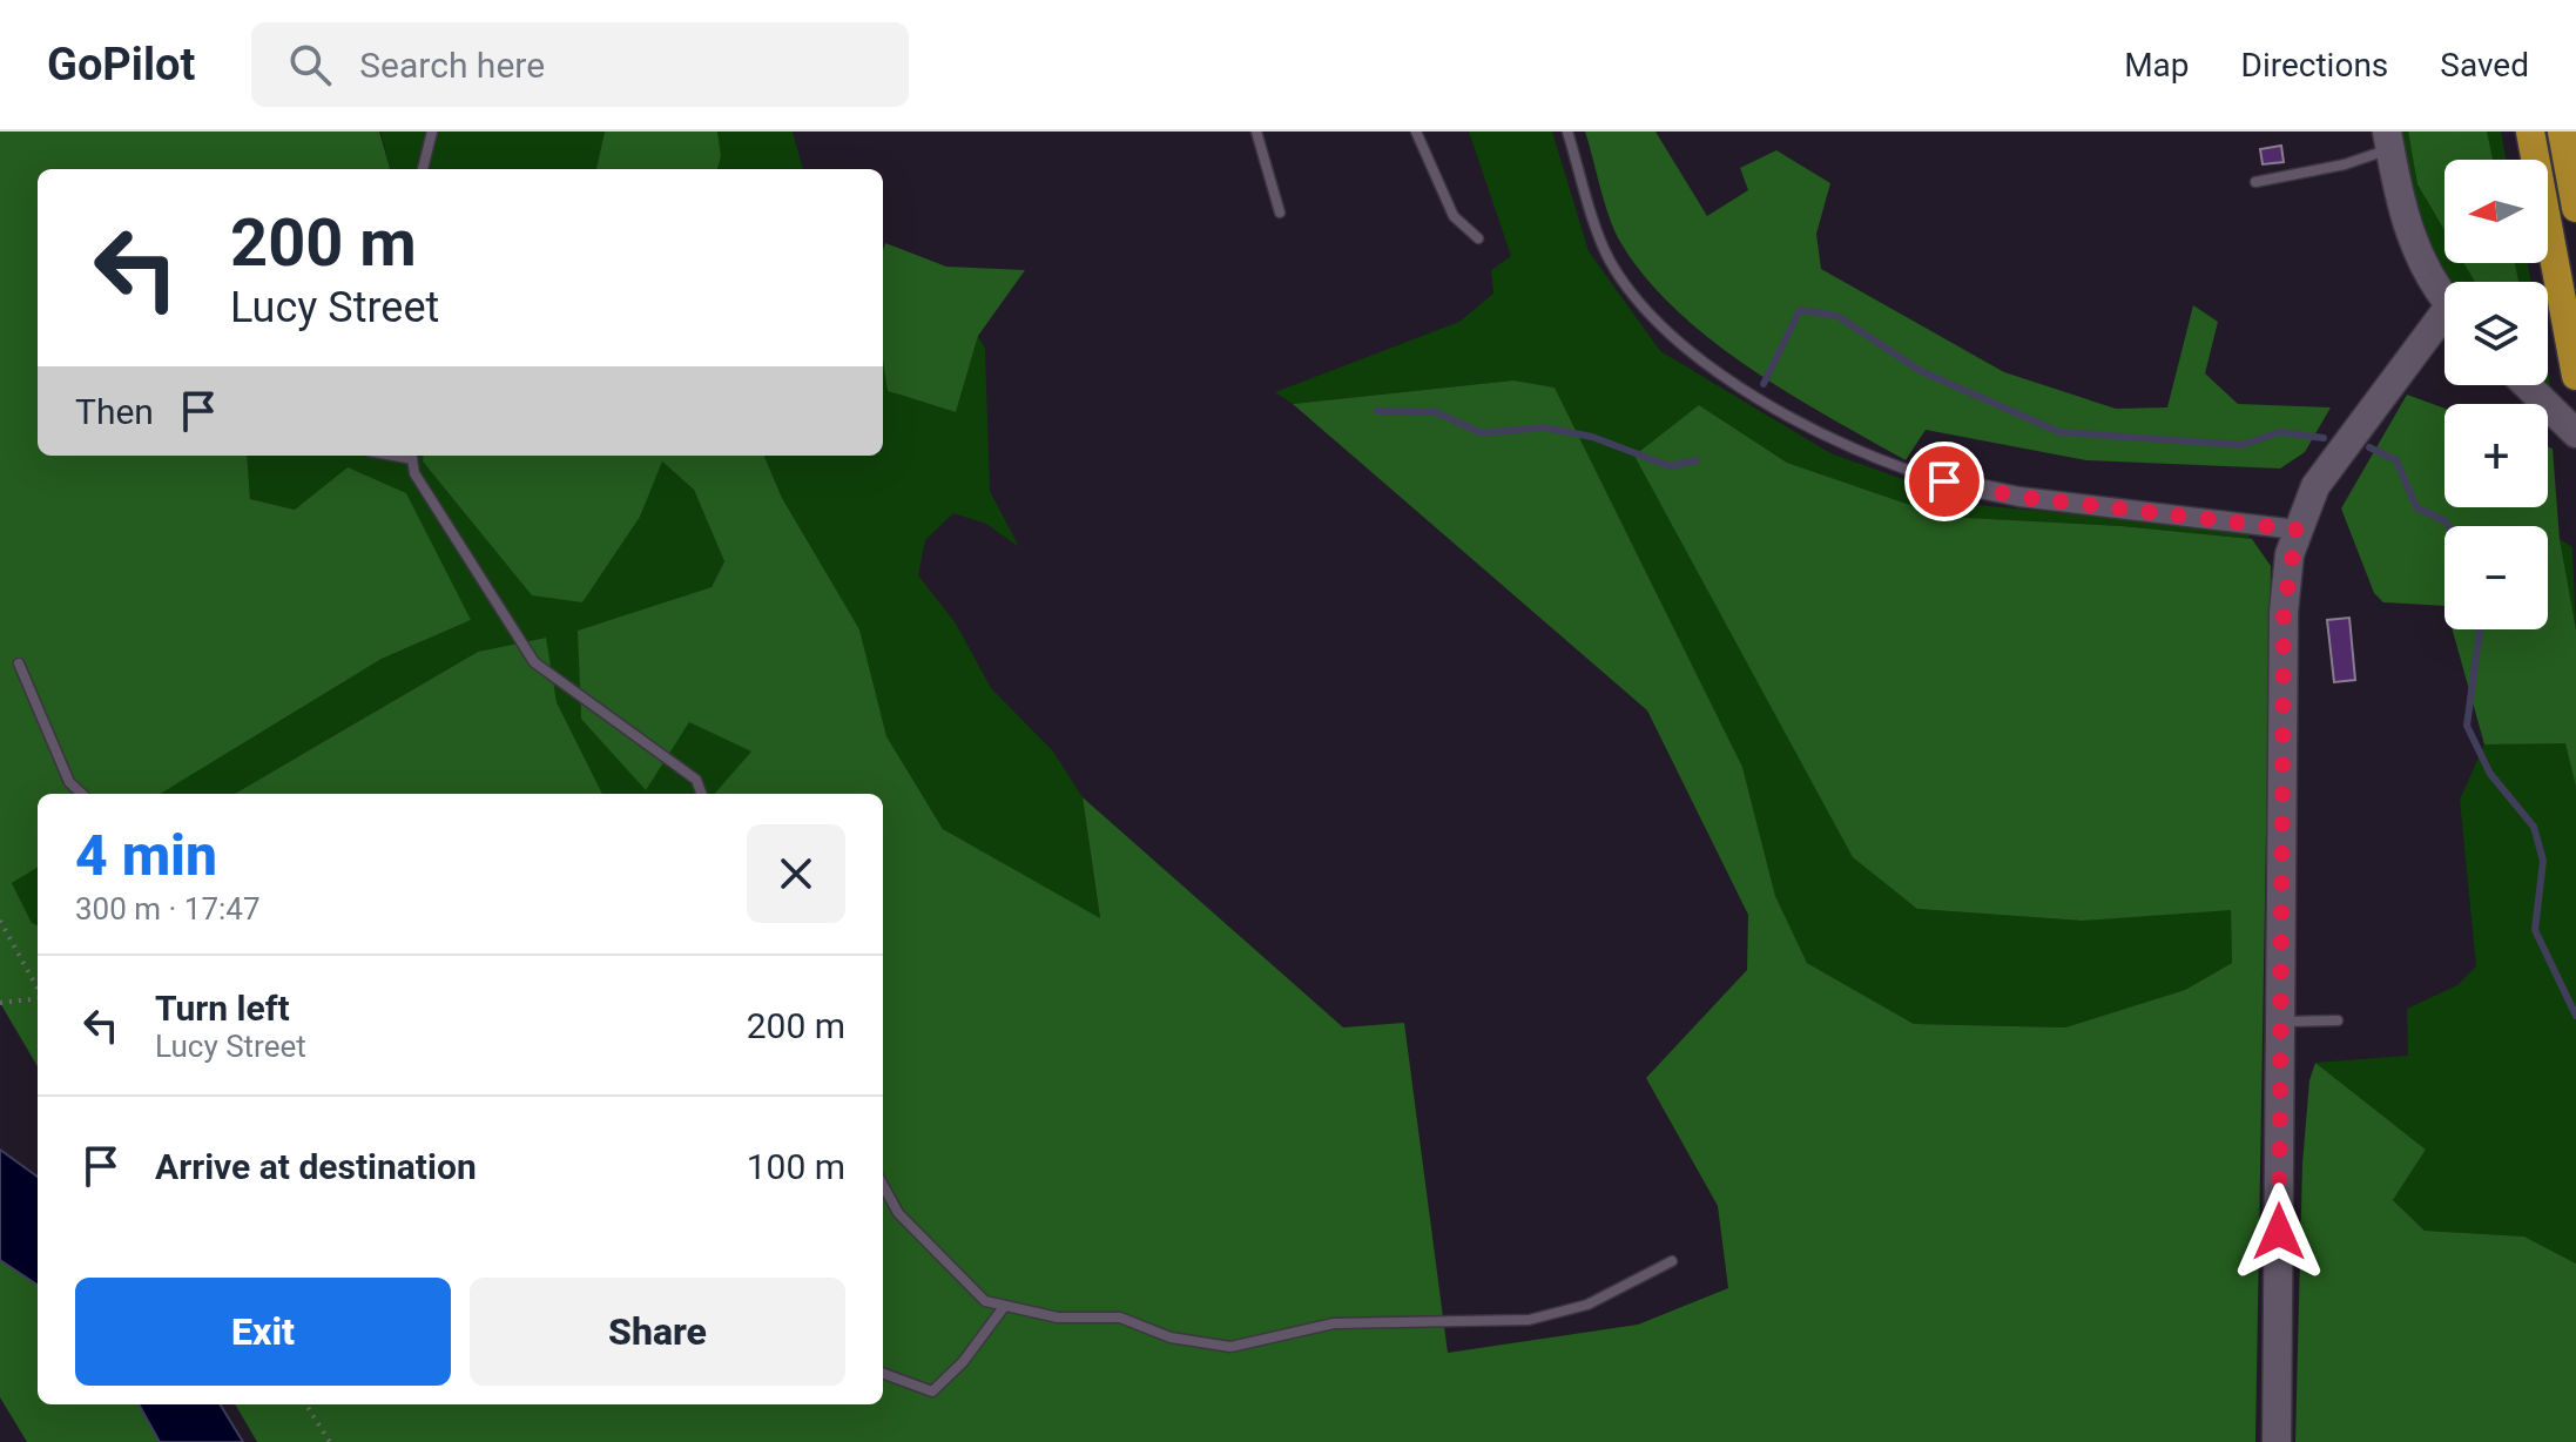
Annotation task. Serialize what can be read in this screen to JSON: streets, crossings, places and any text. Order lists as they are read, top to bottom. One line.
{"north":"left","page":{"header":"GoPilot","search":"Search here","nav":["Map","Directions","Saved"],"map_buttons":["+","−"],"turn":["200 m","Lucy Street"],"then":"Then","heading":["4 min","300 m · 17:47"],"list":[{"name":"Turn left","note":"Lucy Street","value":"200 m"},{"name":"Arrive at destination","value":"100 m"}],"buttons":["Exit","Share"]}}
